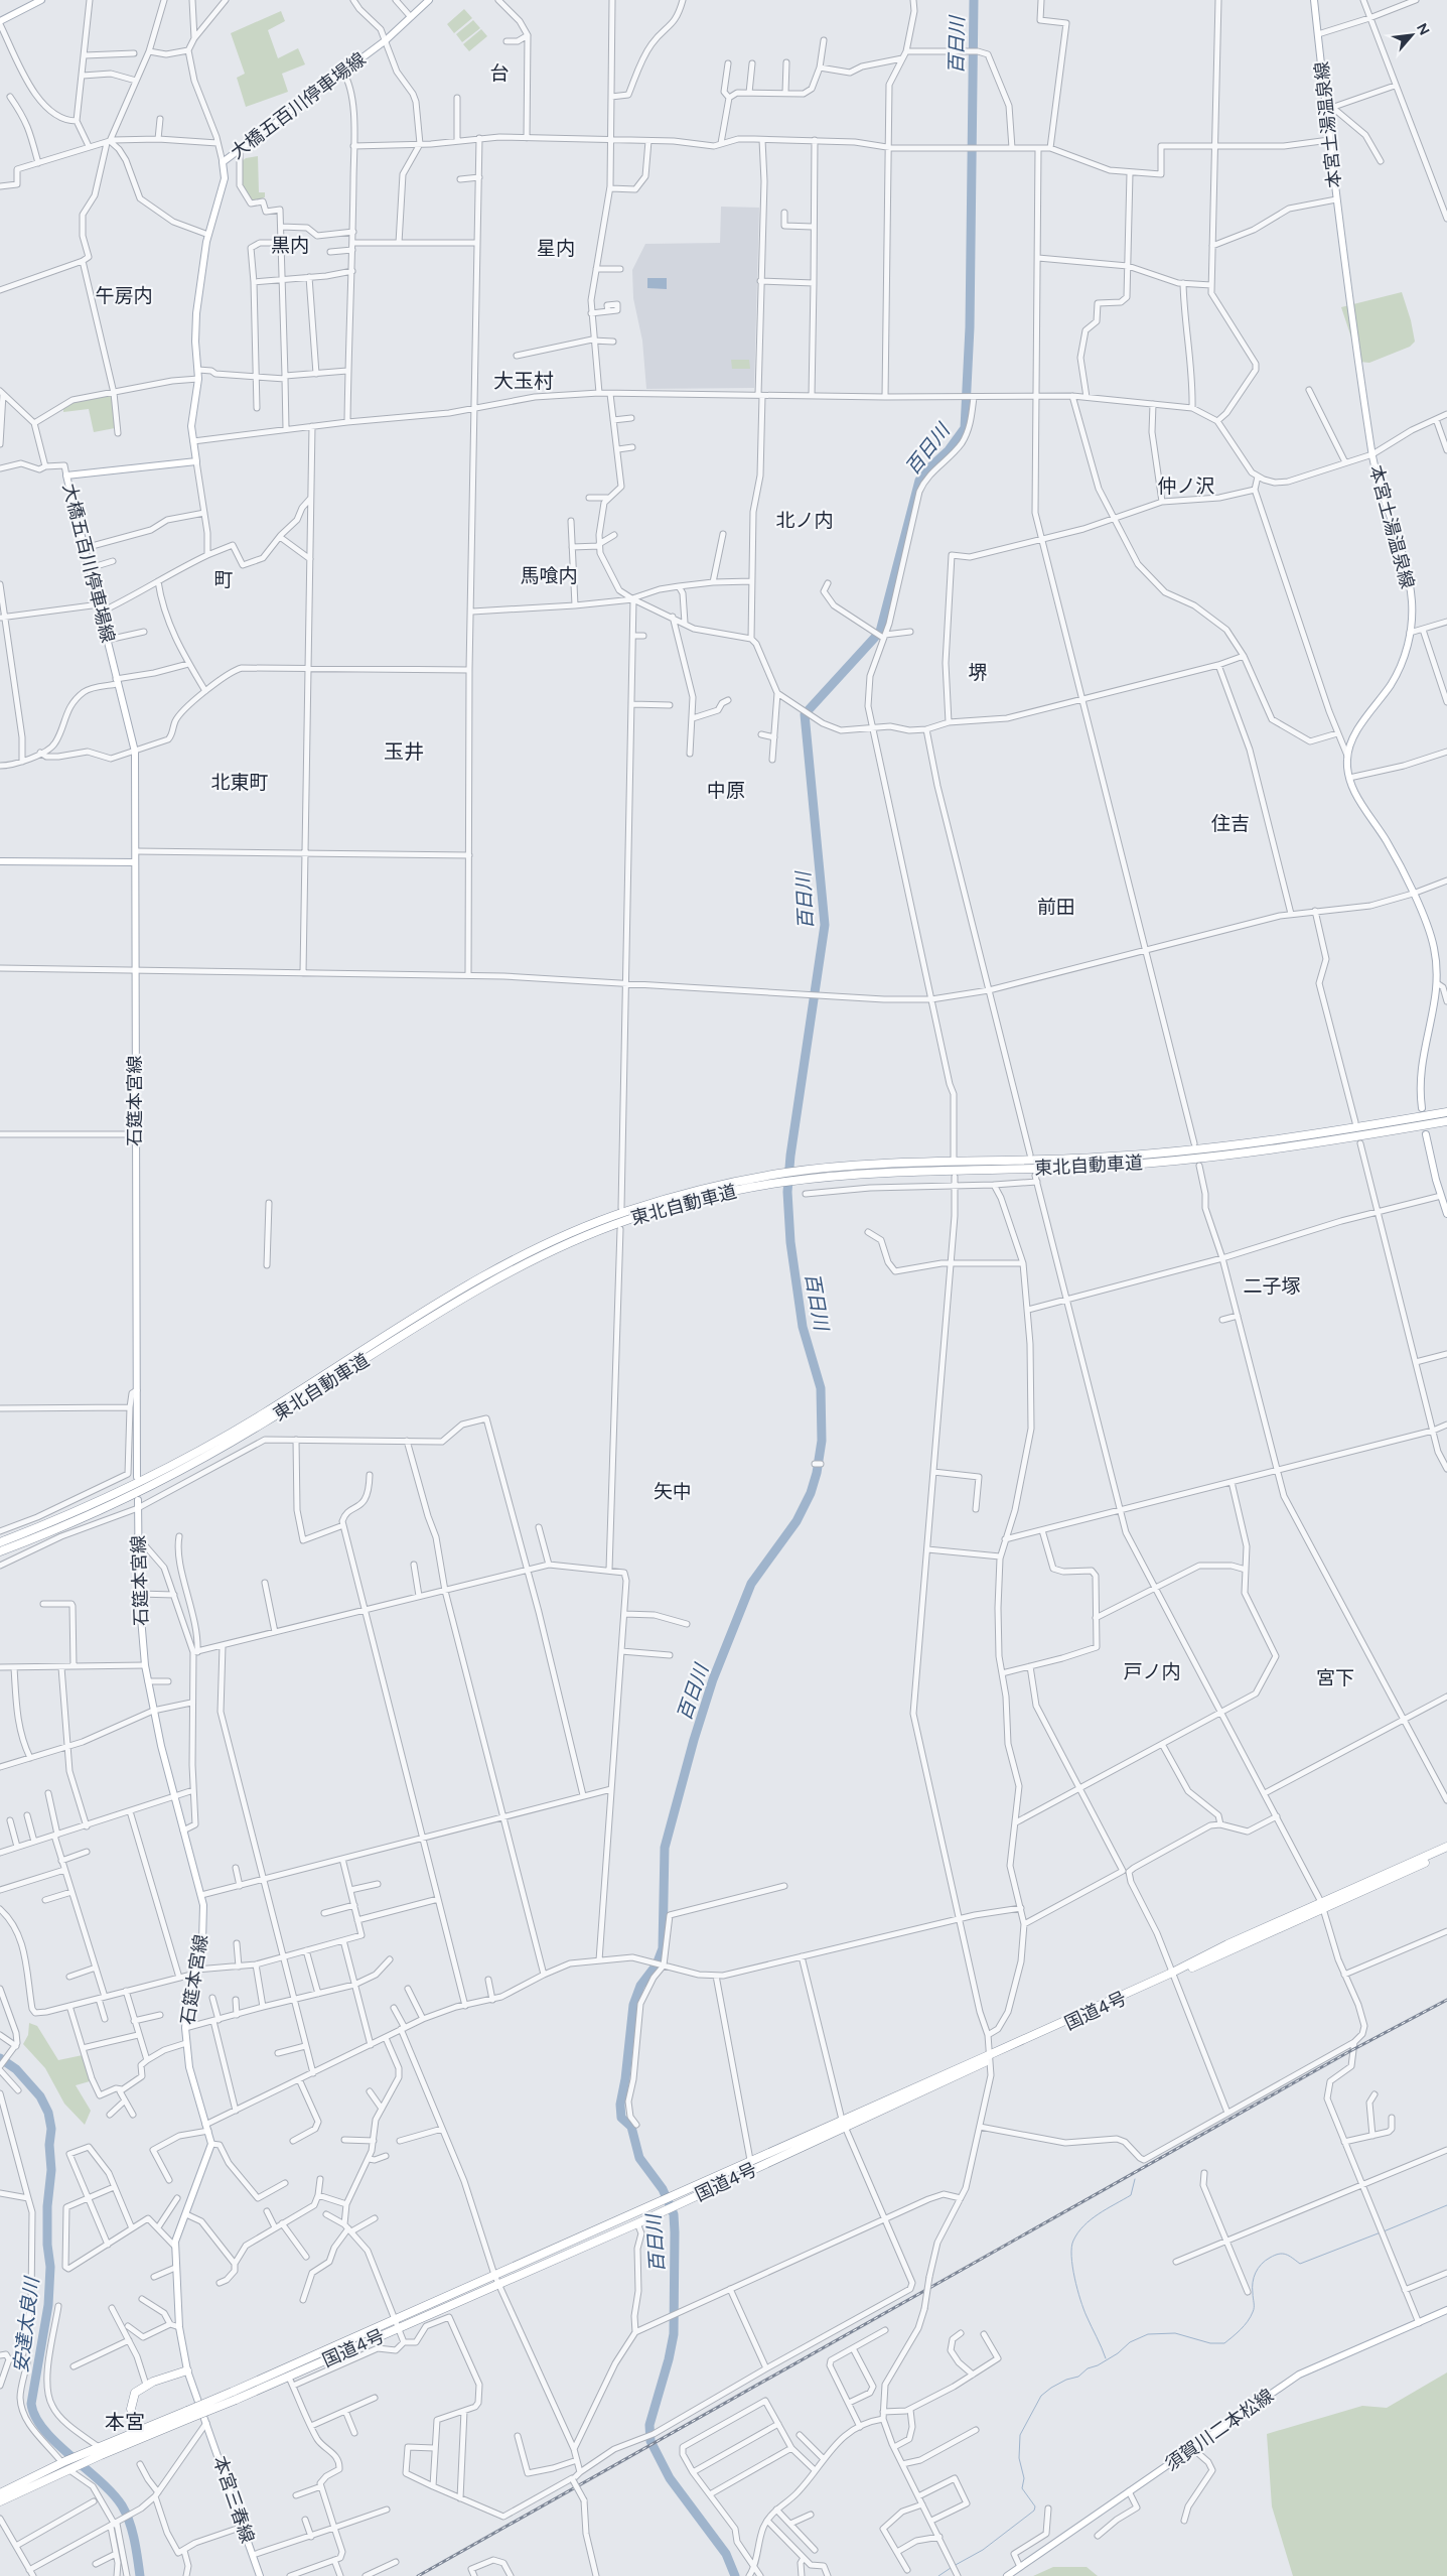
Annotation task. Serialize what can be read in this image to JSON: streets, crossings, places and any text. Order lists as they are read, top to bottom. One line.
{"streets":{"highway":["東北自動車道","国道4号"],"main road":["大橋五百川停車場線","本宮土湯温泉線","石筵本宮線","須賀川二本松線","本宮三春線"]},"crossings":[["大橋五百川停車場線","石筵本宮線"]],"districts":["台","黒内","星内","午房内","大玉村","仲ノ沢","北ノ内","馬喰内","町","堺","玉井","北東町","中原","住吉","前田","二子塚","矢中","戸ノ内","宮下","本宮"],"water":["百日川","安達太良川"],"north":"top right"}
